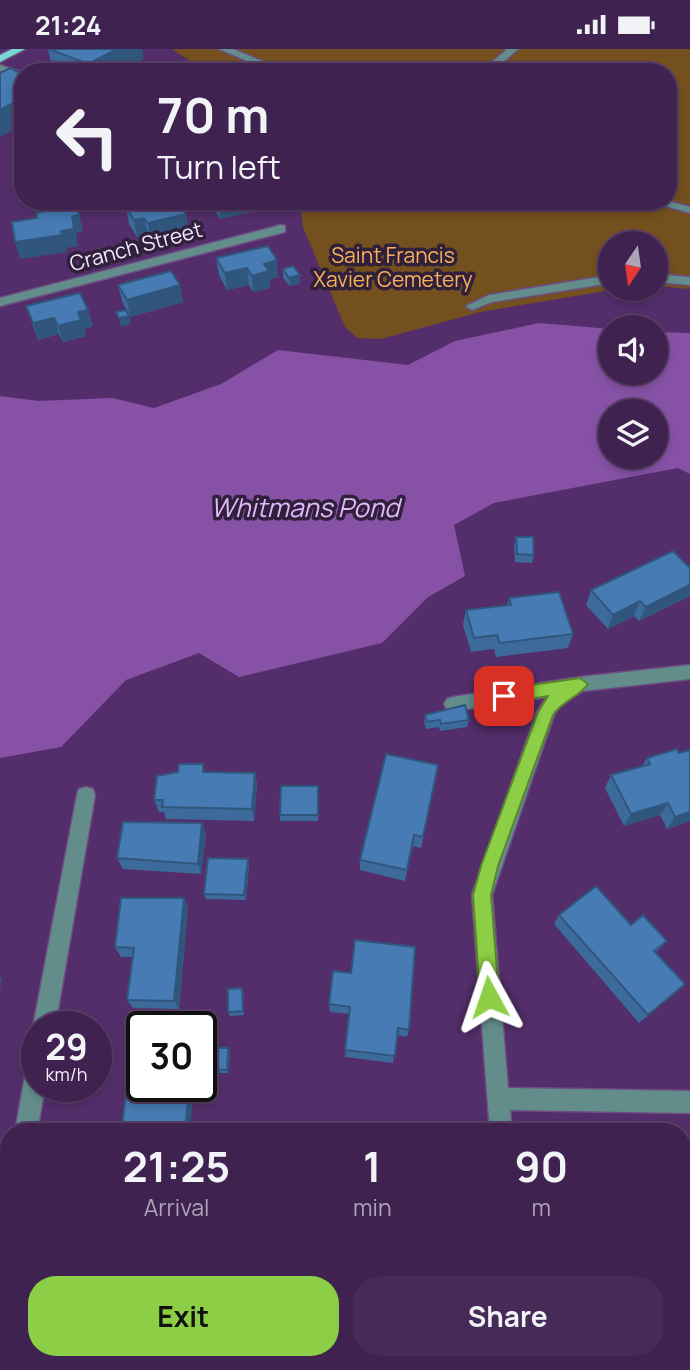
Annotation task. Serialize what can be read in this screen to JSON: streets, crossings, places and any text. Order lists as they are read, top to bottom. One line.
{"streets":{"street":["Cranch Street"]},"water":["Whitmans Pond"],"parks":["Saint Francis Xavier Cemetery"],"north":"bottom","page":{"status":"21:24","turn":["70 m","Turn left"],"speed":"29 km/h","limit":"30","eta":["21:25","Arrival","1","min","90","m"],"buttons":["Exit","Share"]}}
